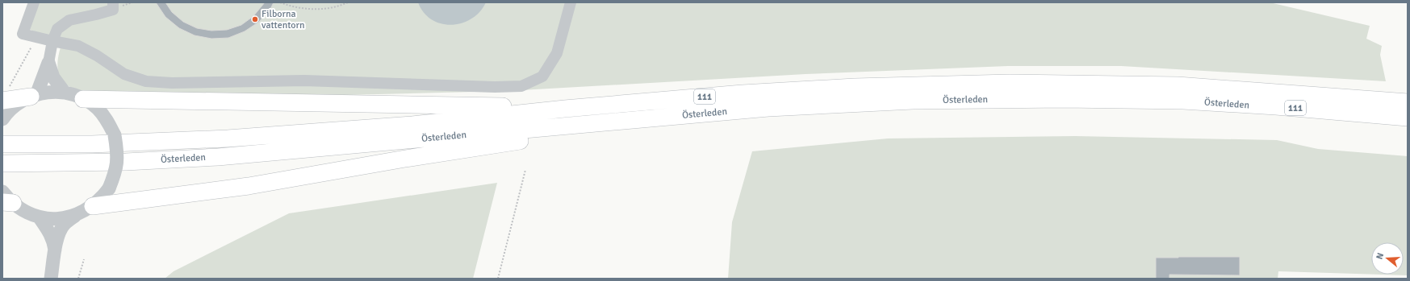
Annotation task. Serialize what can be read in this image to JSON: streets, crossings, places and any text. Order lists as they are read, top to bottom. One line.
{"streets":{"main road":["111","Österleden"]},"places":["Filborna vattentorn"],"north":"left"}
